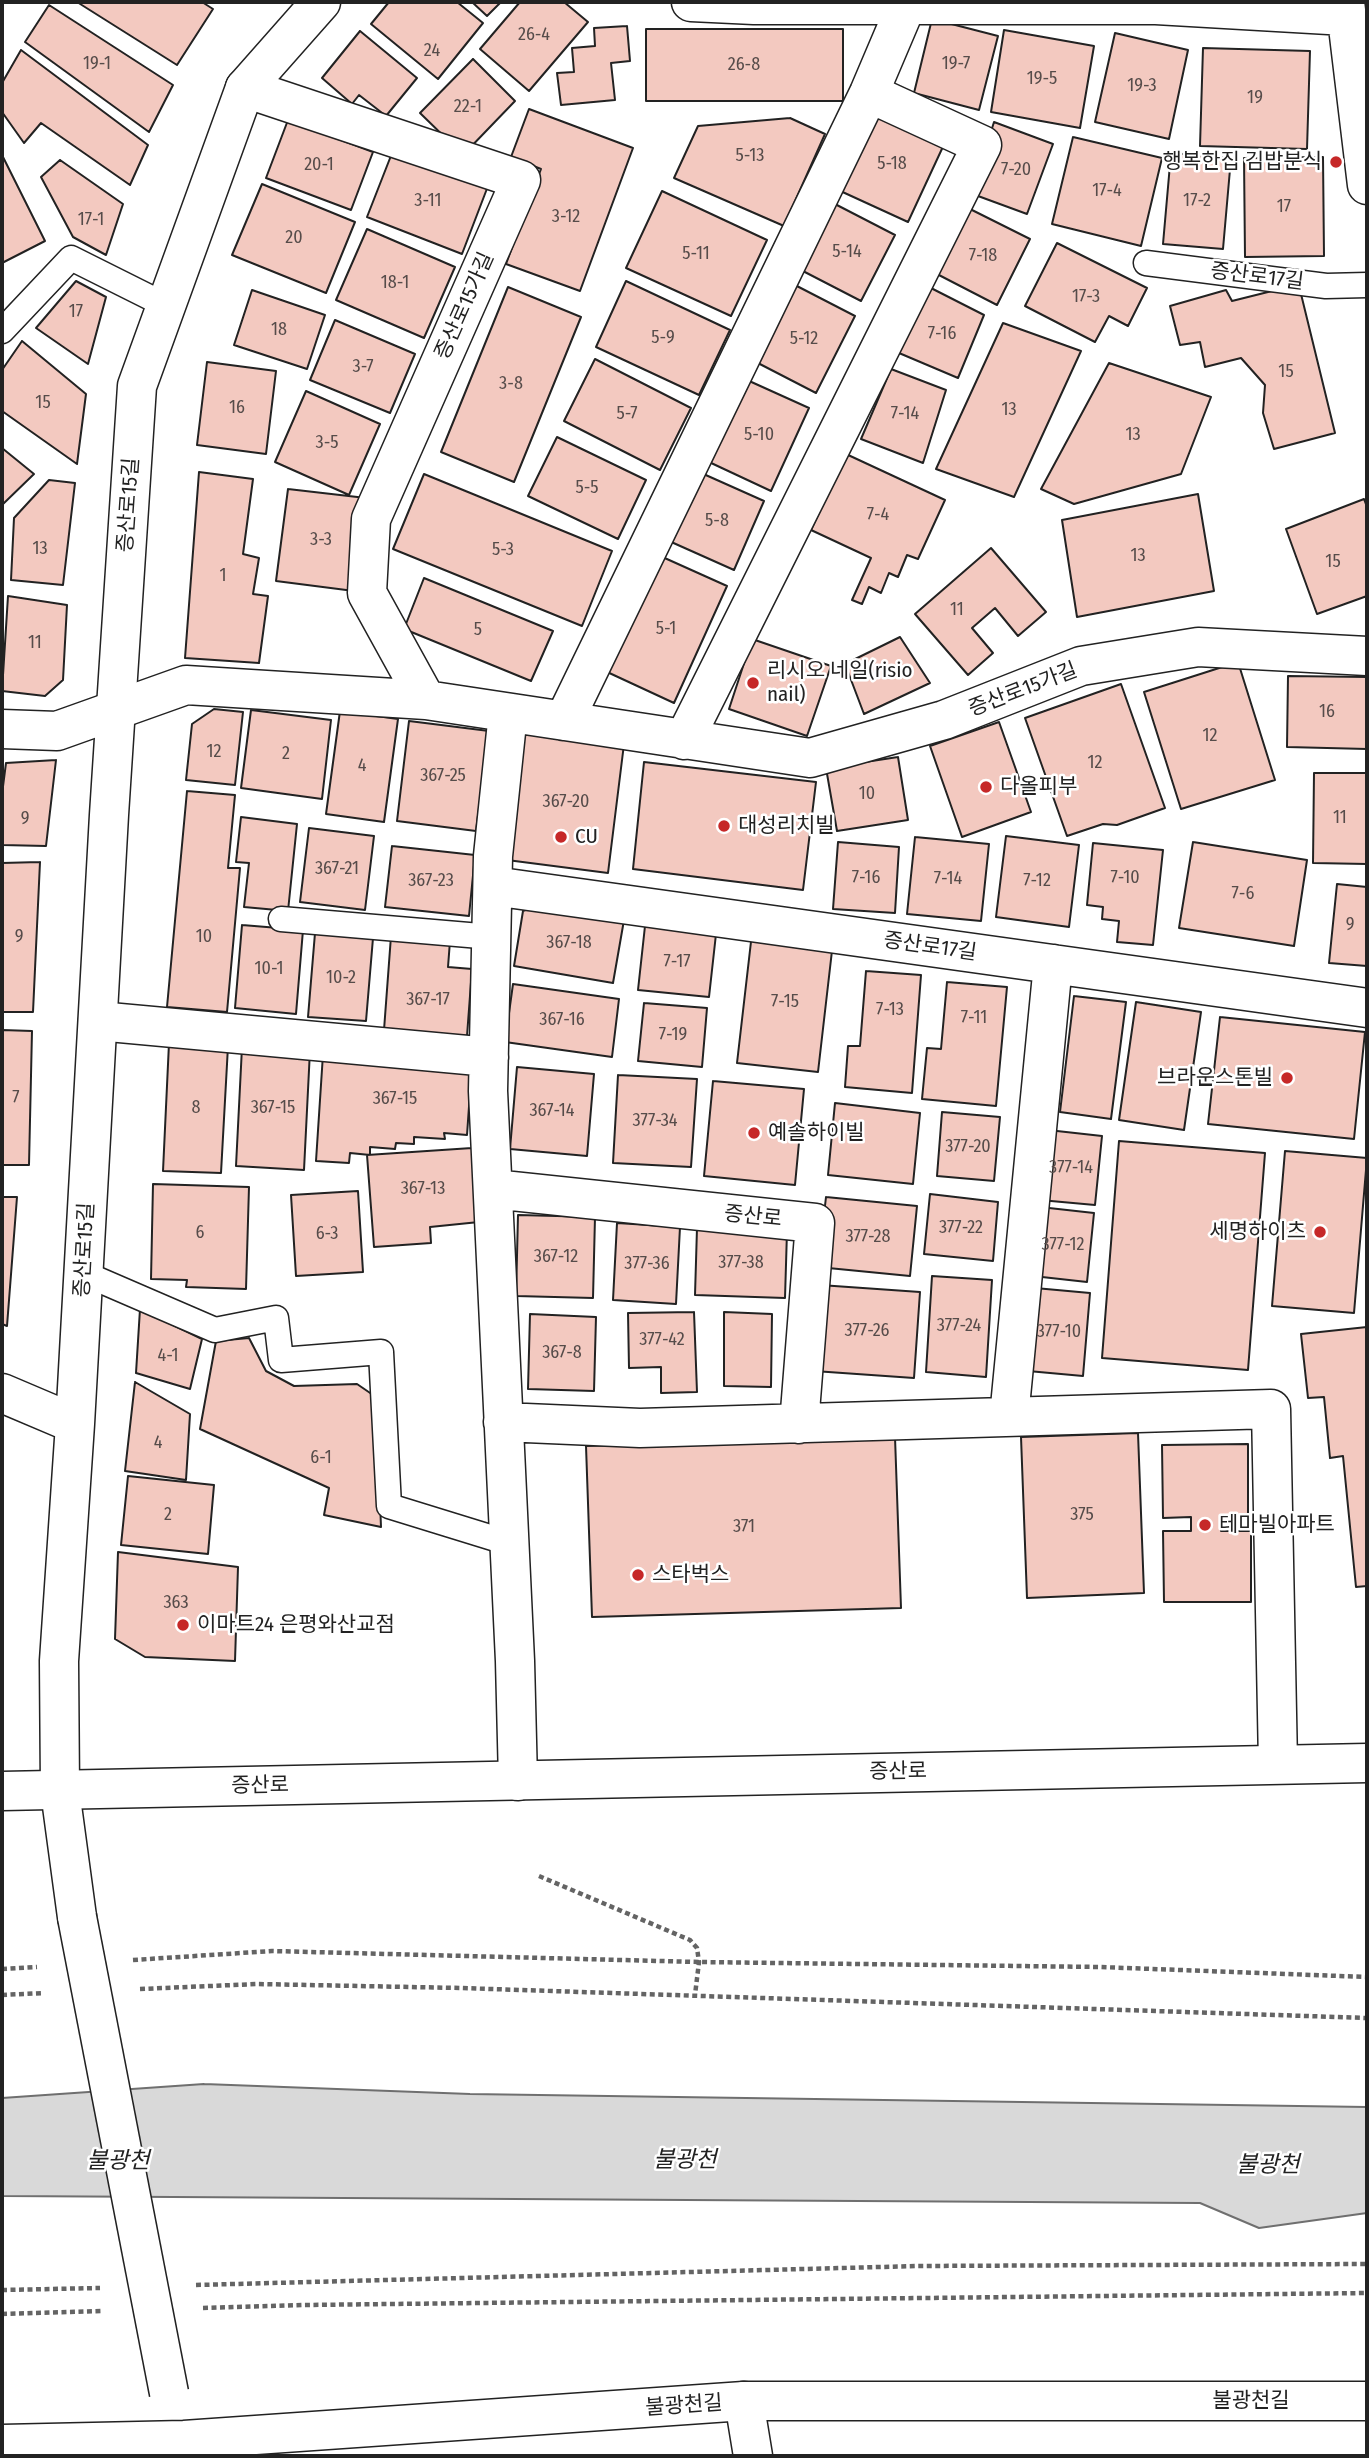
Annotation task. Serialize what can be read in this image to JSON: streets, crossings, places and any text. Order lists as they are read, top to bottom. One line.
{"streets":{"street":["증산로17길","증산로15가길","증산로15길","증산로","불광천길"]},"crossings":[["증산로15가길","증산로15길"],["증산로15길","증산로"],["증산로15길","불광천길"]],"water":["불광천"],"places":["행복한집 김밥분식","리시오 네일(risio nail)","다올피부","대성리치빌","CU","브라운스톤빌","예솔하이빌","세명하이츠","테마빌아파트","스타벅스","이마트24 은평와산교점"],"house_numbers":["26-4","24","19-1","19-7","26-8","19-5","19-3","19","22-1","5-13","5-18","20-1","7-20","17-4","3-11","17-2","17","3-12","17-1","20","5-14","5-11","7-18","18-1","17-3","17","18","7-16","5-9","5-12","3-7","15","3-8","15","16","13","5-7","7-14","5-10","13","3-5","5-5","7-4","5-8","3-3","13","5-3","13","15","1","11","5-1","5","11","16","12","12","2","12","4","367-25","10","367-20","11","9","367-21","7-16","7-10","7-14","367-23","7-12","7-6","9","9","10","367-18","7-17","10-1","10-2","367-17","7-15","7-13","7-11","367-16","7-19","7","367-15","8","367-15","367-14","377-34","377-20","377-14","367-13","377-22","6","6-3","377-28","377-12","367-12","377-38","377-36","377-24","377-26","377-10","377-42","367-8","4-1","4","6-1","2","375","371","363"]}
